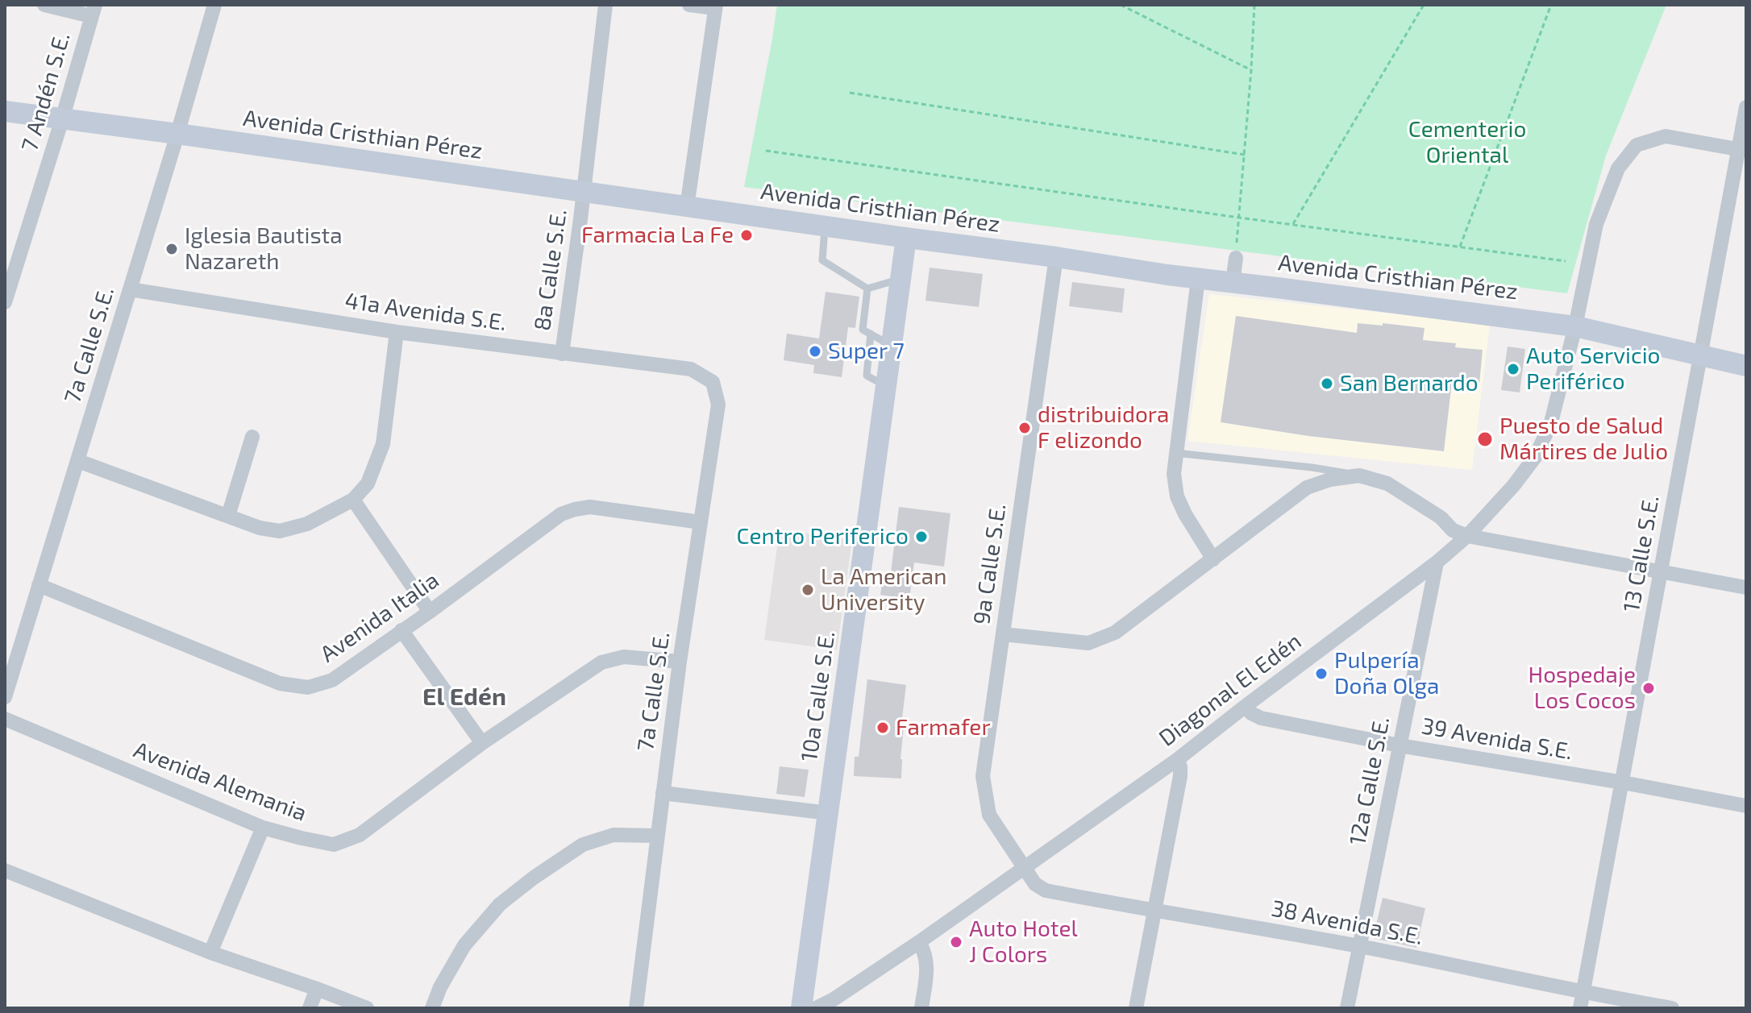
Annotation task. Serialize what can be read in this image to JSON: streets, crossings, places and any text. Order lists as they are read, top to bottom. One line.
{"streets":{"street":["7 Andén S.E.","Avenida Cristhian Pérez","8a Calle S.E.","41a Avenida S.E.","7a Calle S.E.","13 Calle S.E.","9a Calle S.E.","Avenida Italia","Diagonal El Edén","10a Calle S.E.","39 Avenida S.E.","12a Calle S.E.","Avenida Alemania","38 Avenida S.E."]},"crossings":[["7 Andén S.E.","Avenida Cristhian Pérez"],["Avenida Cristhian Pérez","8a Calle S.E."],["Avenida Cristhian Pérez","7a Calle S.E."],["Avenida Cristhian Pérez","13 Calle S.E."],["Avenida Cristhian Pérez","9a Calle S.E."],["Avenida Cristhian Pérez","Diagonal El Edén"],["Avenida Cristhian Pérez","10a Calle S.E."],["8a Calle S.E.","41a Avenida S.E."],["41a Avenida S.E.","7a Calle S.E."],["7a Calle S.E.","Avenida Italia"],["7a Calle S.E.","Avenida Alemania"],["13 Calle S.E.","Diagonal El Edén"],["13 Calle S.E.","39 Avenida S.E."],["13 Calle S.E.","38 Avenida S.E."],["9a Calle S.E.","Diagonal El Edén"],["9a Calle S.E.","38 Avenida S.E."],["Diagonal El Edén","39 Avenida S.E."],["Diagonal El Edén","12a Calle S.E."],["Diagonal El Edén","38 Avenida S.E."],["39 Avenida S.E.","12a Calle S.E."],["12a Calle S.E.","38 Avenida S.E."]],"districts":["El Edén"],"parks":["Cementerio Oriental"],"places":["Farmacia La Fe","Iglesia Bautista Nazareth","Super 7","Auto Servicio Periférico","San Bernardo","distribuidora F elizondo","Puesto de Salud Mártires de Julio","Centro Periferico","La American University","Pulpería Doña Olga","Hospedaje Los Cocos","Farmafer","Auto Hotel J Colors"]}
